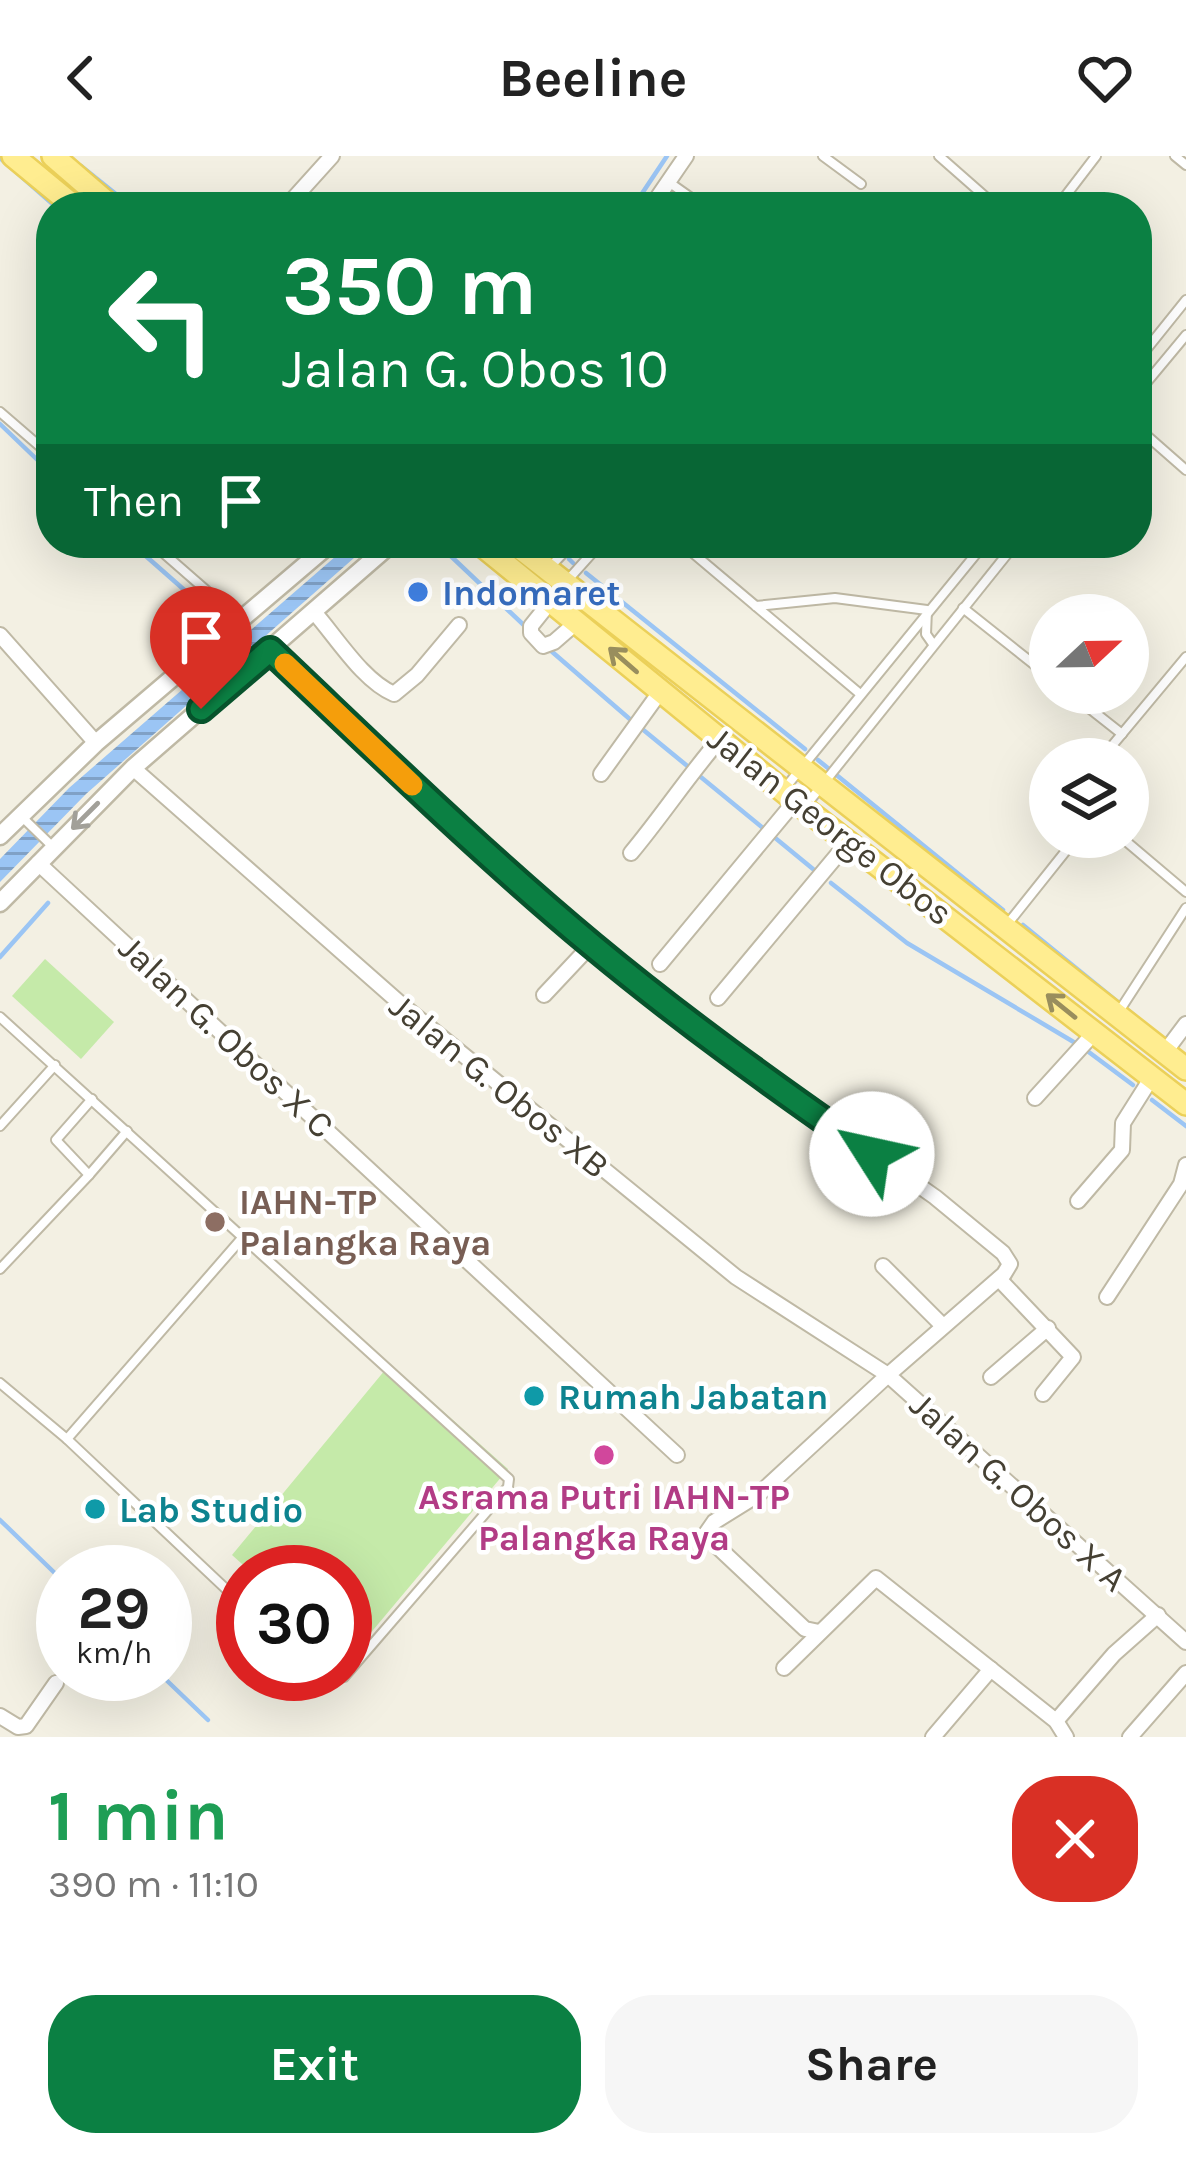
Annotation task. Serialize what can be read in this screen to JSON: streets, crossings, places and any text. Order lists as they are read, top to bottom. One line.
{"streets":{"main road":["Jalan George Obos"],"street":["Jalan G. Obos X C","Jalan G. Obos XB","Jalan G. Obos X A"]},"crossings":[["Jalan G. Obos XB","Jalan G. Obos X A"]],"places":["Indomaret","IAHN-TP Palangka Raya","Rumah Jabatan","Asrama Putri IAHN-TP Palangka Raya","Lab Studio"],"north":"right","page":{"header":"Beeline","turn":["350 m","Jalan G. Obos 10"],"then":"Then","speed":"29 km/h","limit":"30","heading":["1 min","390 m · 11:10"],"buttons":["Exit","Share"]}}
